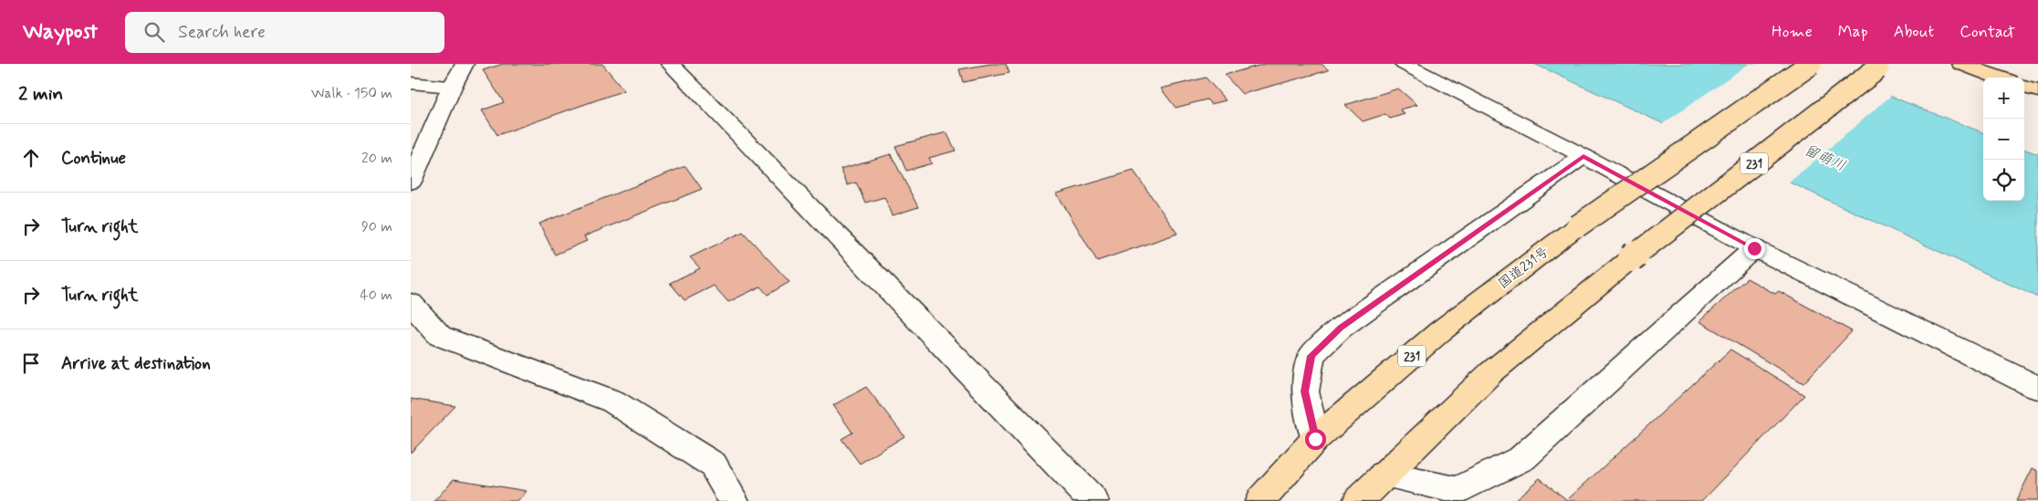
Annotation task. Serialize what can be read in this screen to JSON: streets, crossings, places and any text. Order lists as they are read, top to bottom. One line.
{"streets":{"highway":["231","国道231号"]},"water":["留萌川"],"page":{"header":"Waypost","search":"Search here","nav":["Home","Map","About","Contact"],"heading":["2 min","Walk · 150 m"],"map_buttons":["+","−"],"list":[["Continue","20 m"],["Turn right","90 m"],["Turn right","40 m"],"Arrive at destination"]}}
